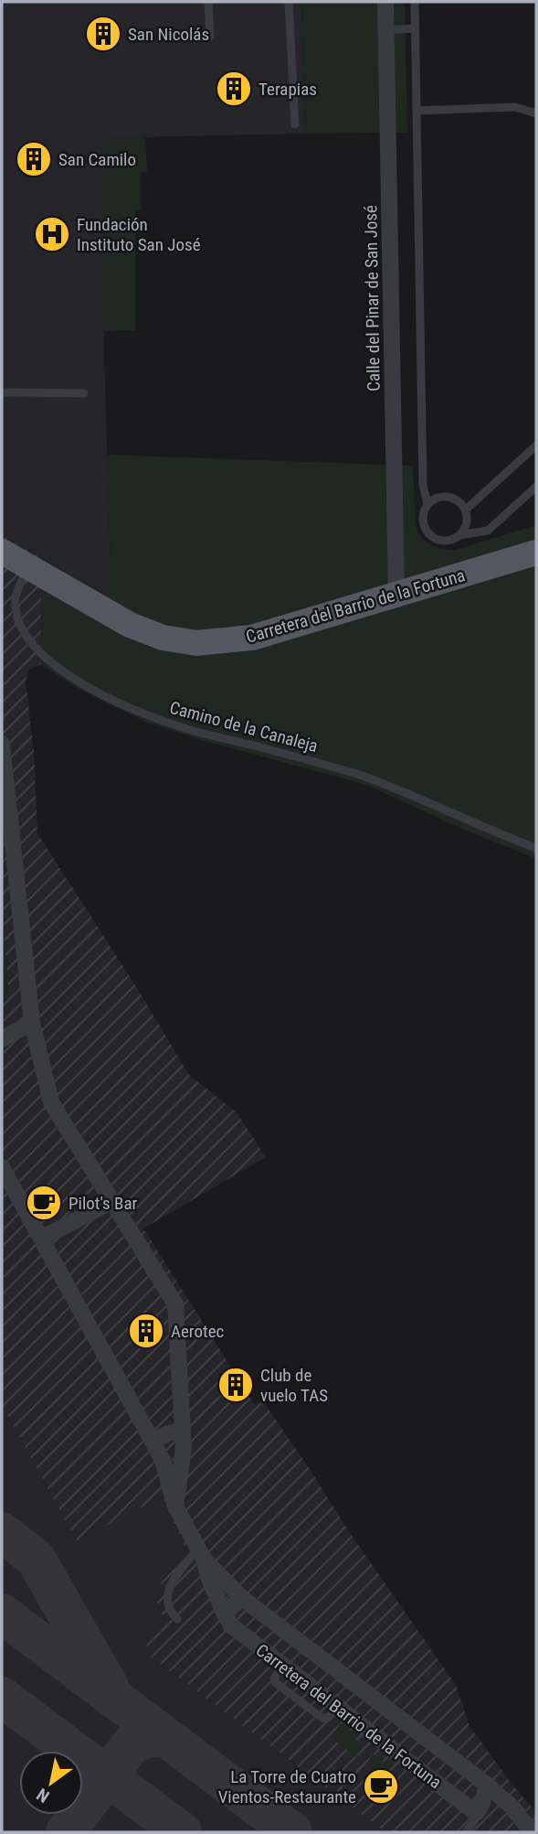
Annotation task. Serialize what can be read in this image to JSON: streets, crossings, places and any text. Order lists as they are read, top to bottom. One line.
{"streets":{"main road":["Carretera del Barrio de la Fortuna"],"street":["Calle del Pinar de San José"],"lane":["Camino de la Canaleja"]},"crossings":[["Calle del Pinar de San José","Carretera del Barrio de la Fortuna"],["Carretera del Barrio de la Fortuna","Camino de la Canaleja"]],"places":{"building":["San Nicolás","Terapias","San Camilo","Aerotec","Club de vuelo TAS"],"hospital":["Fundación Instituto San José"],"cafe":["Pilot's Bar","La Torre de Cuatro Vientos-Restaurante"]},"north":"bottom left"}
